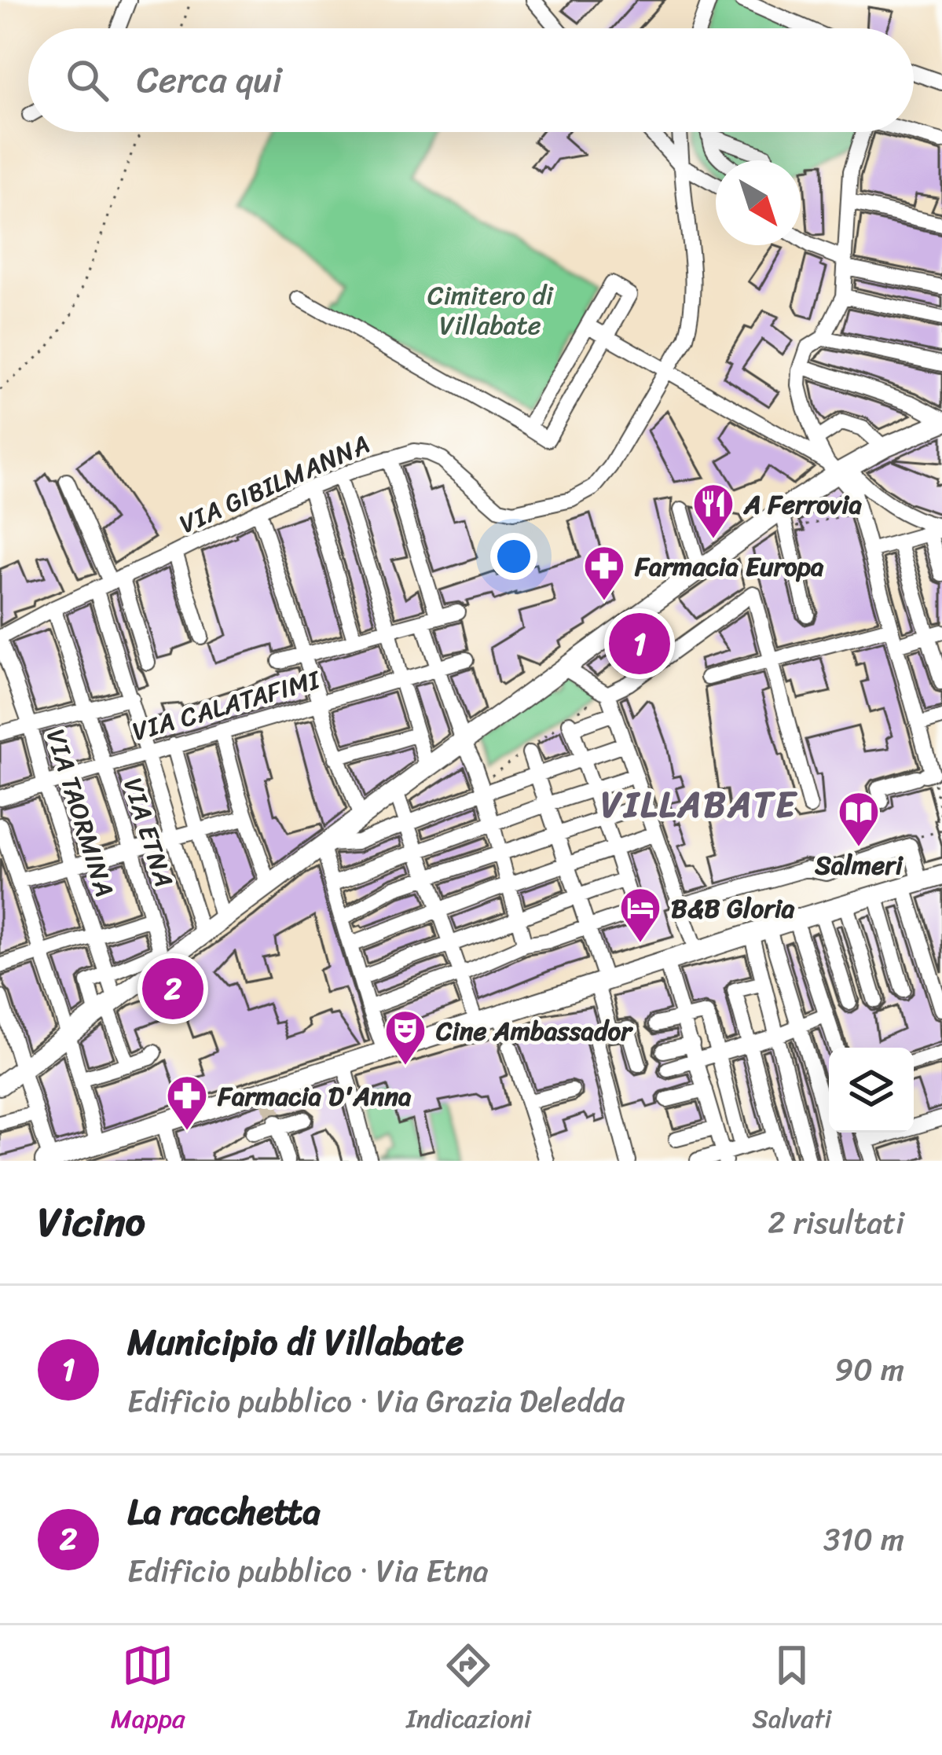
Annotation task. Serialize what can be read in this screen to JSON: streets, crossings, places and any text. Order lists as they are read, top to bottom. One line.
{"streets":{"street":["VIA GIBILMANNA","VIA CALATAFIMI","VIA TAORMINA","VIA ETNA"]},"crossings":[["VIA GIBILMANNA","VIA TAORMINA"],["VIA GIBILMANNA","VIA ETNA"],["VIA CALATAFIMI","VIA TAORMINA"],["VIA CALATAFIMI","VIA ETNA"]],"districts":["VILLABATE"],"parks":["Cimitero di Villabate"],"places":{"restaurant":["A Ferrovia"],"pharmacy":["Farmacia Europa","Farmacia D'Anna"],"library":["Salmeri"],"hotel":["B&B Gloria"],"theatre":["Cine Ambassador"]},"north":"bottom right","page":{"search":"Cerca qui","pins":["1","2"],"heading":["Vicino","2 risultati"],"list":[{"mark":"1","name":"Municipio di Villabate","note":"Edificio pubblico · Via Grazia Deledda","value":"90 m"},{"mark":"2","name":"La racchetta","note":"Edificio pubblico · Via Etna","value":"310 m"}],"nav":["Mappa","Indicazioni","Salvati"]}}
